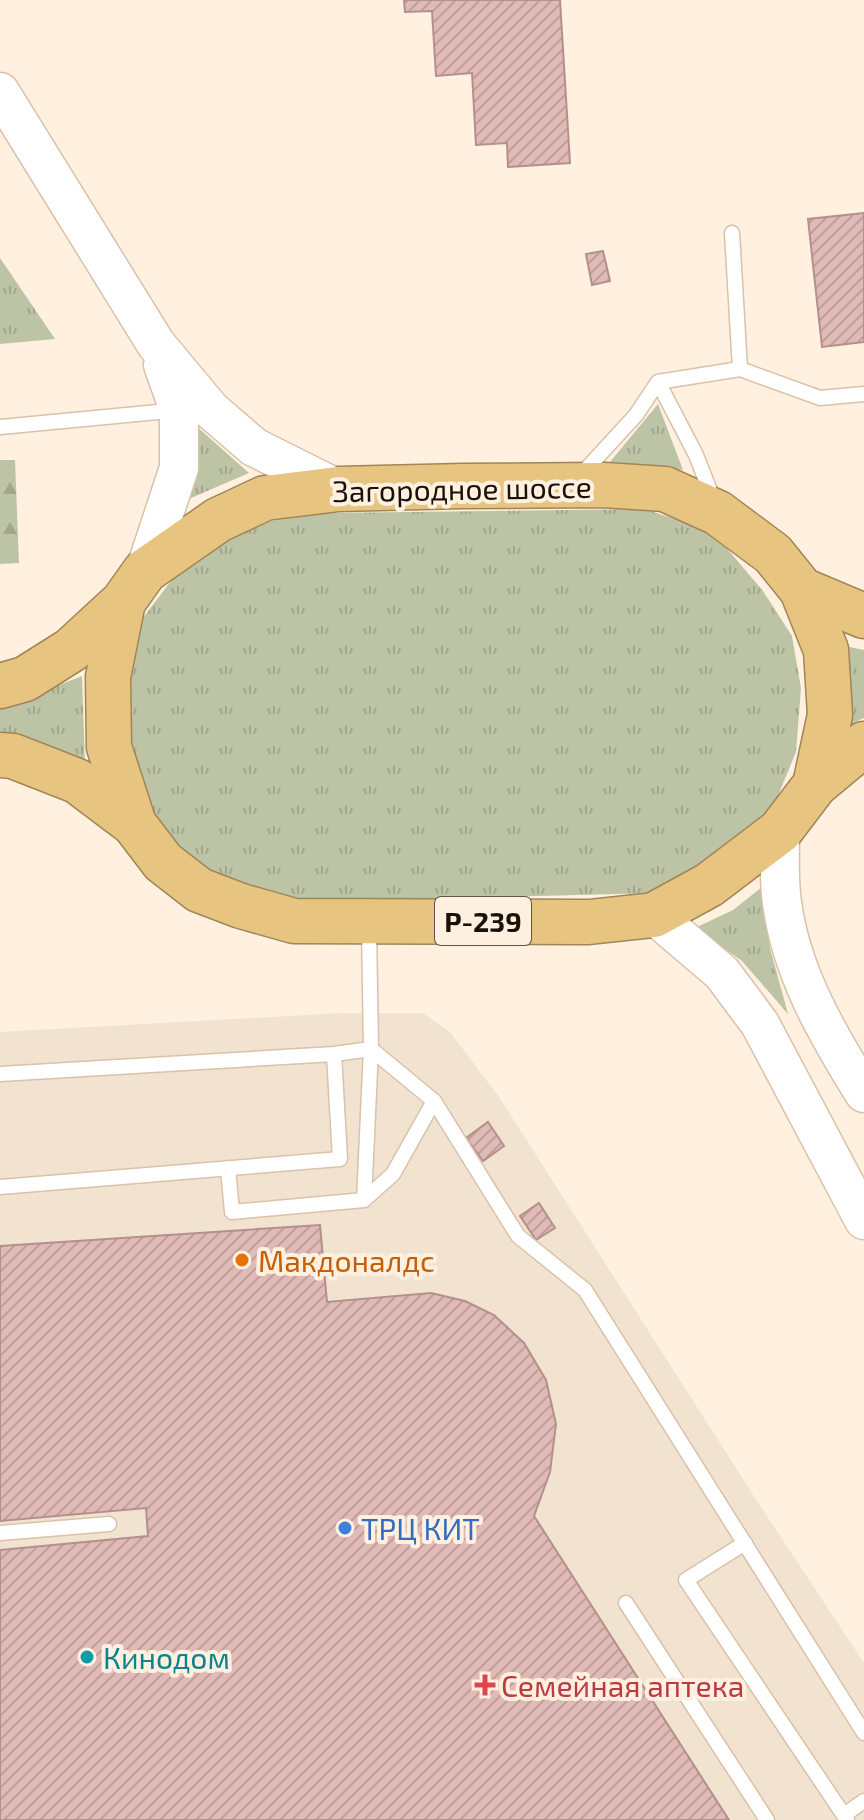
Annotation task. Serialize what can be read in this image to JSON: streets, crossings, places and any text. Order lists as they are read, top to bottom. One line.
{"streets":{"highway":["Загородное шоссе","Р-239"]},"places":{"other":["Макдоналдс","ТРЦ КИТ","Кинодом"],"health":["Семейная аптека"]}}
